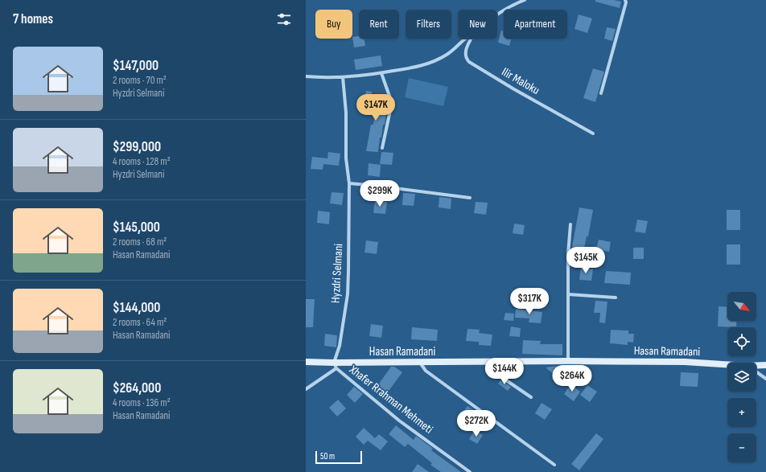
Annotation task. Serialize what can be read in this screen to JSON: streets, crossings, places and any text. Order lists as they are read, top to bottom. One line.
{"streets":{"main road":["Hasan Ramadani"],"street":["Ilir Maloku","Hyzdri Selmani","Xhafer Rrahman Mehmeti"]},"crossings":[["Ilir Maloku","Hyzdri Selmani"],["Hyzdri Selmani","Hasan Ramadani"],["Hyzdri Selmani","Xhafer Rrahman Mehmeti"],["Hasan Ramadani","Xhafer Rrahman Mehmeti"]],"scale_bar":"50 m","north":"bottom right","page":{"heading":"7 homes","chip":["Buy","Rent","Filters","New","Apartment"],"list":[{"name":"$147,000","note":"2 rooms · 70 m² · Hyzdri Selmani"},{"name":"$299,000","note":"4 rooms · 128 m² · Hyzdri Selmani"},{"name":"$145,000","note":"2 rooms · 68 m² · Hasan Ramadani"},{"name":"$144,000","note":"2 rooms · 64 m² · Hasan Ramadani"},{"name":"$264,000","note":"4 rooms · 136 m² · Hasan Ramadani"}],"price":["$147K","$299K","$145K","$317K","$144K","$264K","$272K"],"map_buttons":["+","−"],"scale":"50 m"}}
